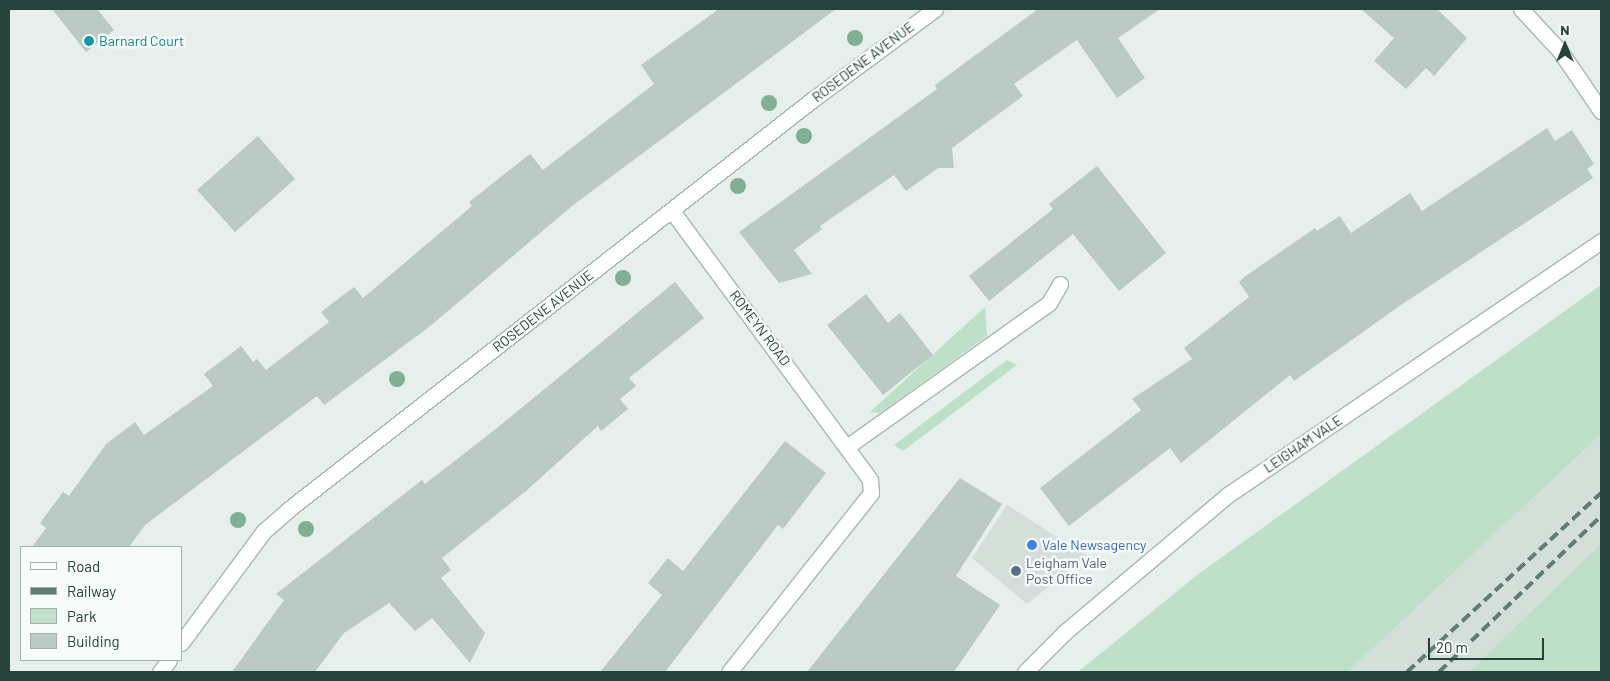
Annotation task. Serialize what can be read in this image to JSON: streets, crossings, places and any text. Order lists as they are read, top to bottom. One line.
{"streets":{"street":["ROSEDENE AVENUE","ROMEYN ROAD","LEIGHAM VALE"]},"crossings":[["ROSEDENE AVENUE","ROMEYN ROAD"]],"places":["Barnard Court","Vale Newsagency","Leigham Vale Post Office"],"legend":["Road","Railway","Park","Building"],"scale_bar":"20 m","north":"top"}
